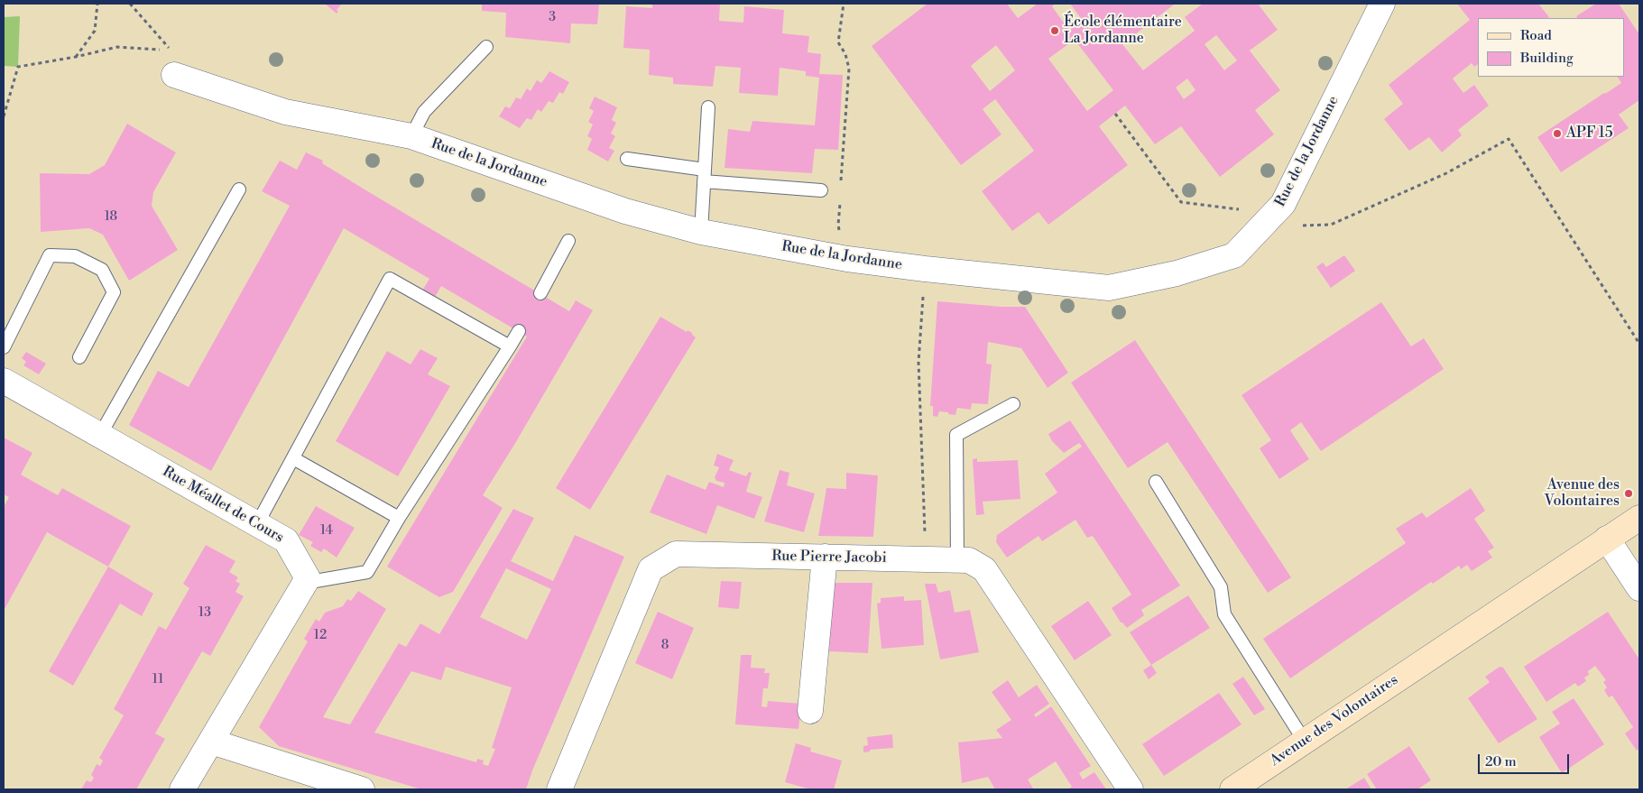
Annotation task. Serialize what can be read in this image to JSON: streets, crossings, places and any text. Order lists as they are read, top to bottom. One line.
{"streets":{"main road":["Avenue des Volontaires"],"street":["Rue de la Jordanne","Rue Méallet de Cours","Rue Pierre Jacobi"]},"places":["École élémentaire La Jordanne","APF 15","Avenue des Volontaires"],"house_numbers":["3","18","14","13","12","8","11"],"legend":["Road","Building"],"scale_bar":"20 m"}
